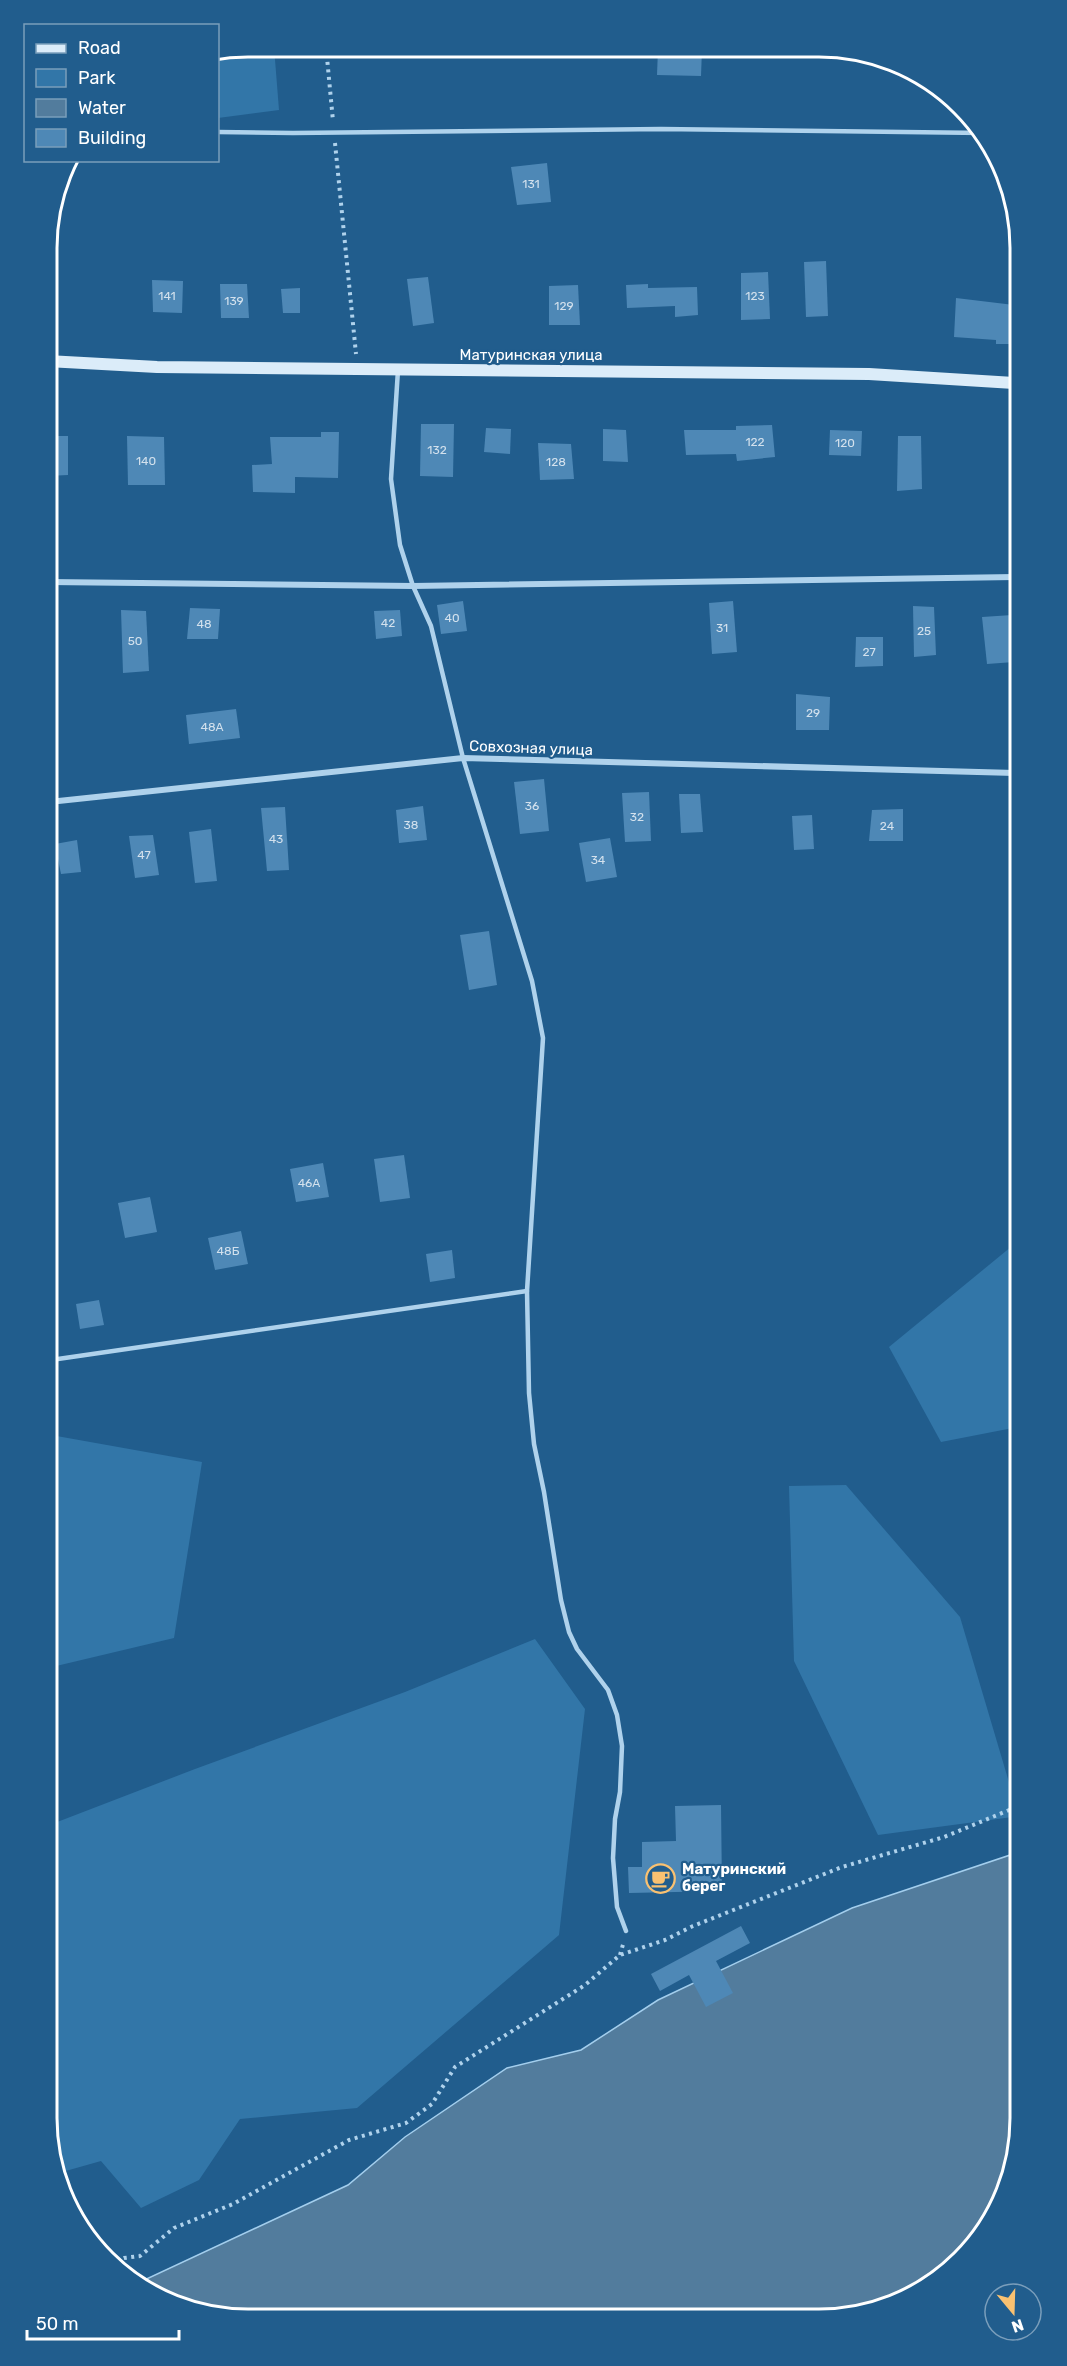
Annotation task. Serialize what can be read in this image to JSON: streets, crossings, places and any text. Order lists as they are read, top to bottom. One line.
{"streets":{"street":["Матуринская улица","Совхозная улица"]},"places":{"cafe":["Матуринский берег"]},"house_numbers":["131","141","123","139","129","122","120","132","140","128","40","42","48","31","25","50","27","29","48А","36","32","38","24","43","47","34","46А","48Б"],"legend":["Road","Park","Water","Building"],"scale_bar":"50 m","north":"bottom"}
